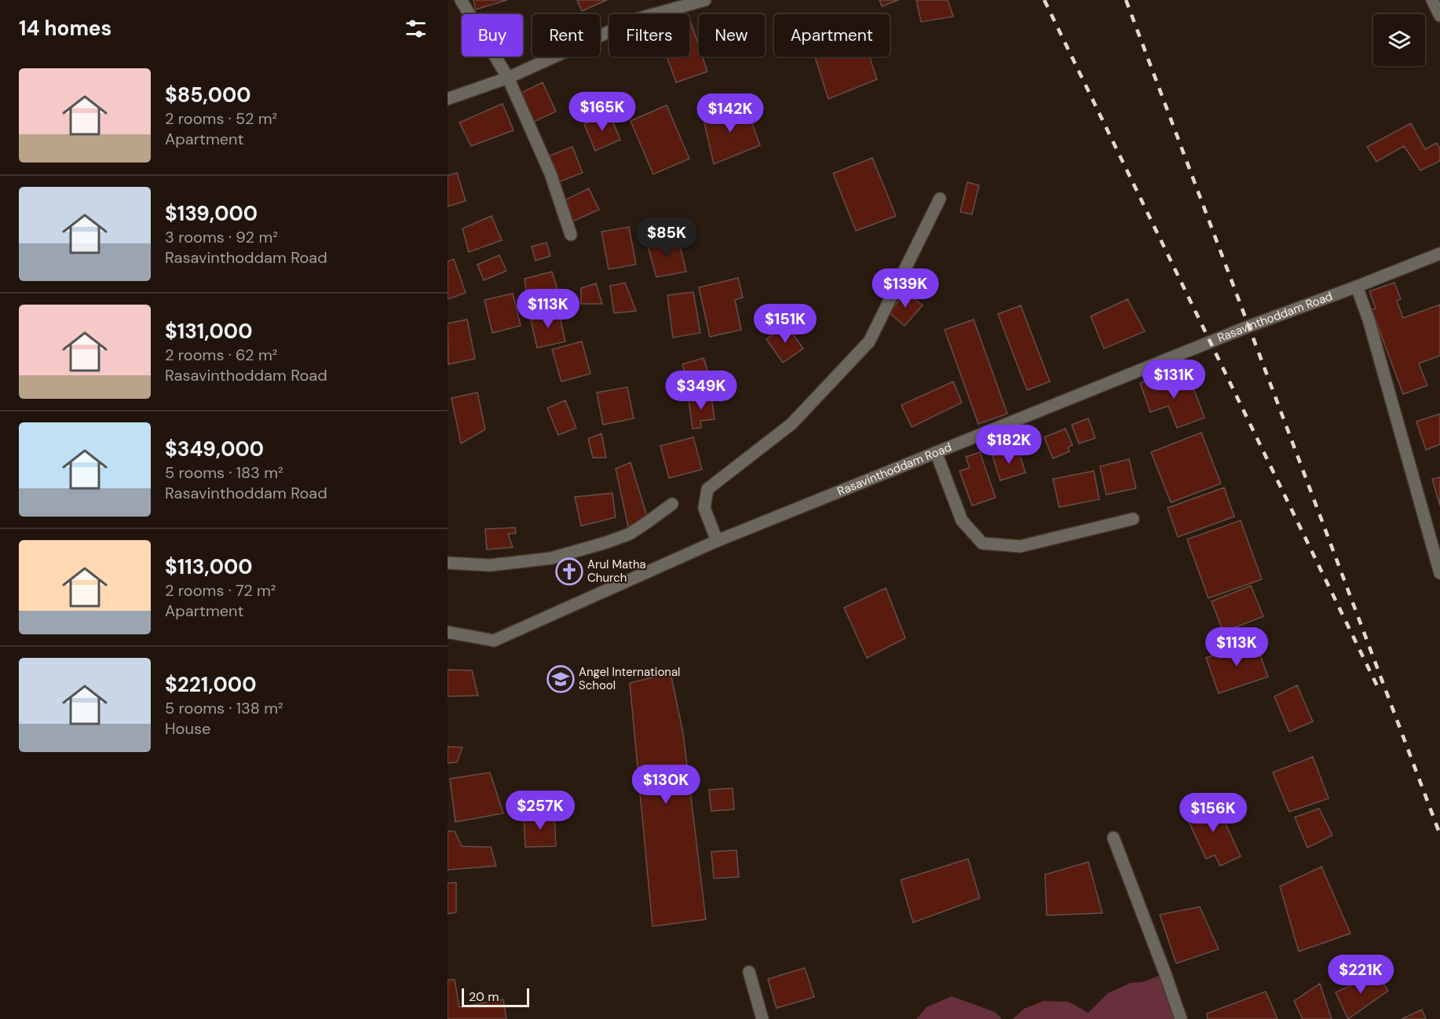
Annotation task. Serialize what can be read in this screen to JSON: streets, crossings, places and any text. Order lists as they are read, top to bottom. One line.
{"streets":{"street":["Rasavinthoddam Road"]},"places":{"church":["Arul Matha Church"],"school or university":["Angel International School"]},"scale_bar":"20 m","page":{"heading":"14 homes","chip":["Buy","Rent","Filters","New","Apartment"],"list":[{"name":"$85,000","note":"2 rooms · 52 m² · Apartment"},{"name":"$139,000","note":"3 rooms · 92 m² · Rasavinthoddam Road"},{"name":"$131,000","note":"2 rooms · 62 m² · Rasavinthoddam Road"},{"name":"$349,000","note":"5 rooms · 183 m² · Rasavinthoddam Road"},{"name":"$113,000","note":"2 rooms · 72 m² · Apartment"},{"name":"$221,000","note":"5 rooms · 138 m² · House"}],"price":["$165K","$142K","$85K","$139K","$113K","$151K","$131K","$349K","$182K","$113K","$130K","$257K","$156K","$221K"],"scale":"20 m"}}
